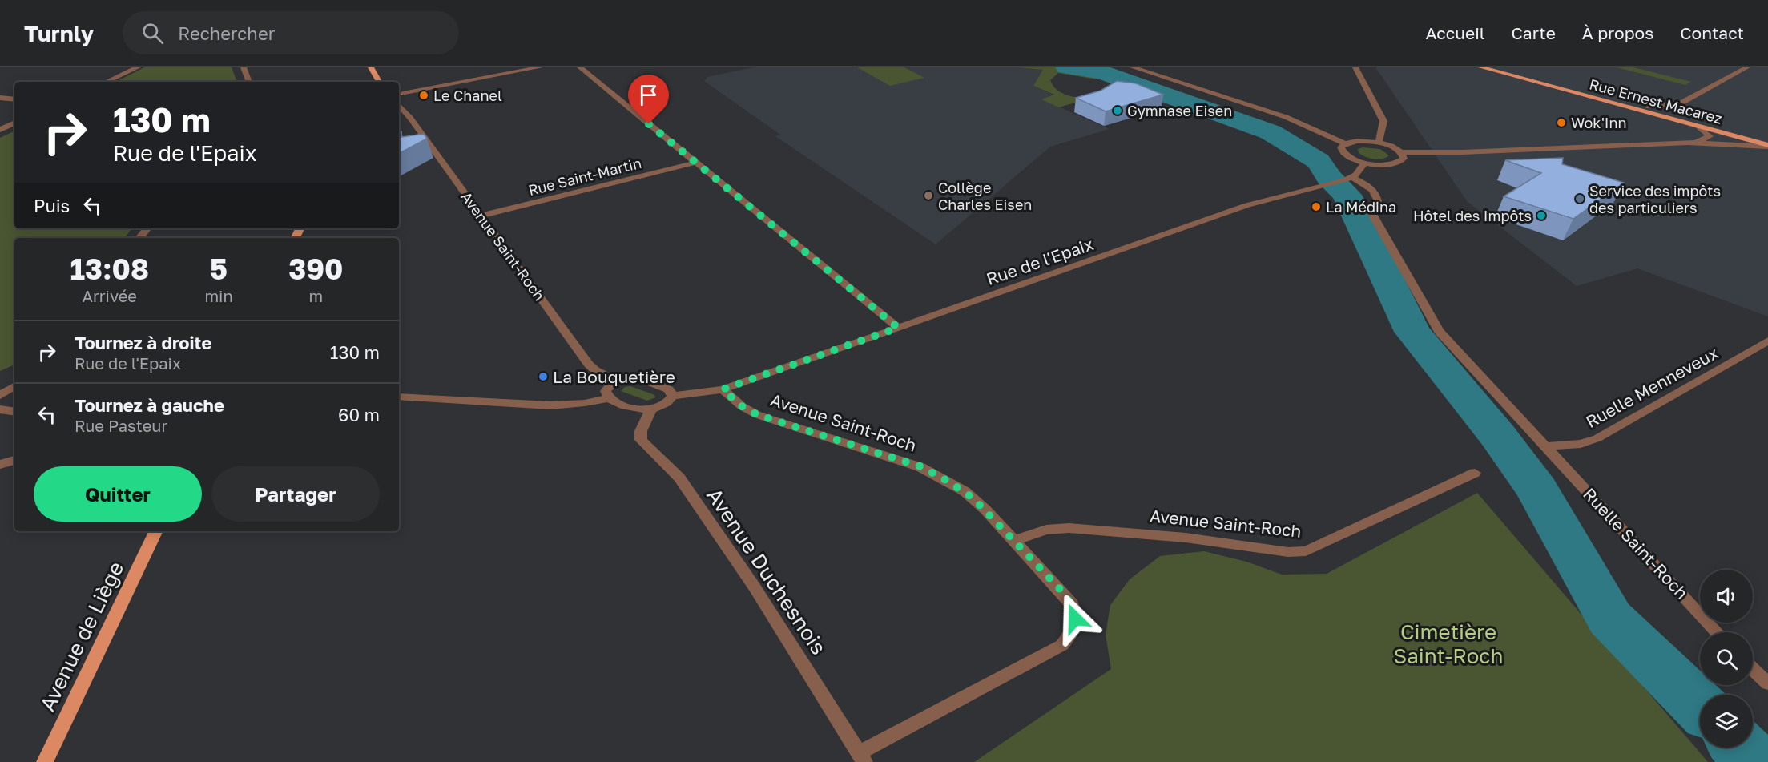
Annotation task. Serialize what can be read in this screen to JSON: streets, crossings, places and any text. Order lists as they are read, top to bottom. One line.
{"streets":{"main road":["Rue Ernest Macarez","Avenue de Liège"],"street":["Rue Saint-Martin","Avenue Saint-Roch","Rue de l'Epaix","Ruelle Menneveux","Ruelle Saint-Roch","Avenue Duchesnois"]},"crossings":[["Rue Saint-Martin","Avenue Saint-Roch"],["Avenue Saint-Roch","Rue de l'Epaix"],["Avenue Saint-Roch","Avenue Duchesnois"],["Rue de l'Epaix","Ruelle Saint-Roch"],["Ruelle Menneveux","Ruelle Saint-Roch"]],"parks":["Cimetière Saint-Roch"],"places":["Le Chanel","Gymnase Eisen","Wok'Inn","Collège Charles Eisen","Service des impôts des particuliers","La Médina","Hôtel des Impôts","La Bouquetière"],"page":{"header":"Turnly","search":"Rechercher","nav":["Accueil","Carte","À propos","Contact"],"turn":["130 m","Rue de l'Epaix"],"then":"Puis","eta":["13:08","Arrivée","5","min","390","m"],"list":[{"name":"Tournez à droite","note":"Rue de l'Epaix","value":"130 m"},{"name":"Tournez à gauche","note":"Rue Pasteur","value":"60 m"}],"buttons":["Quitter","Partager"]}}
